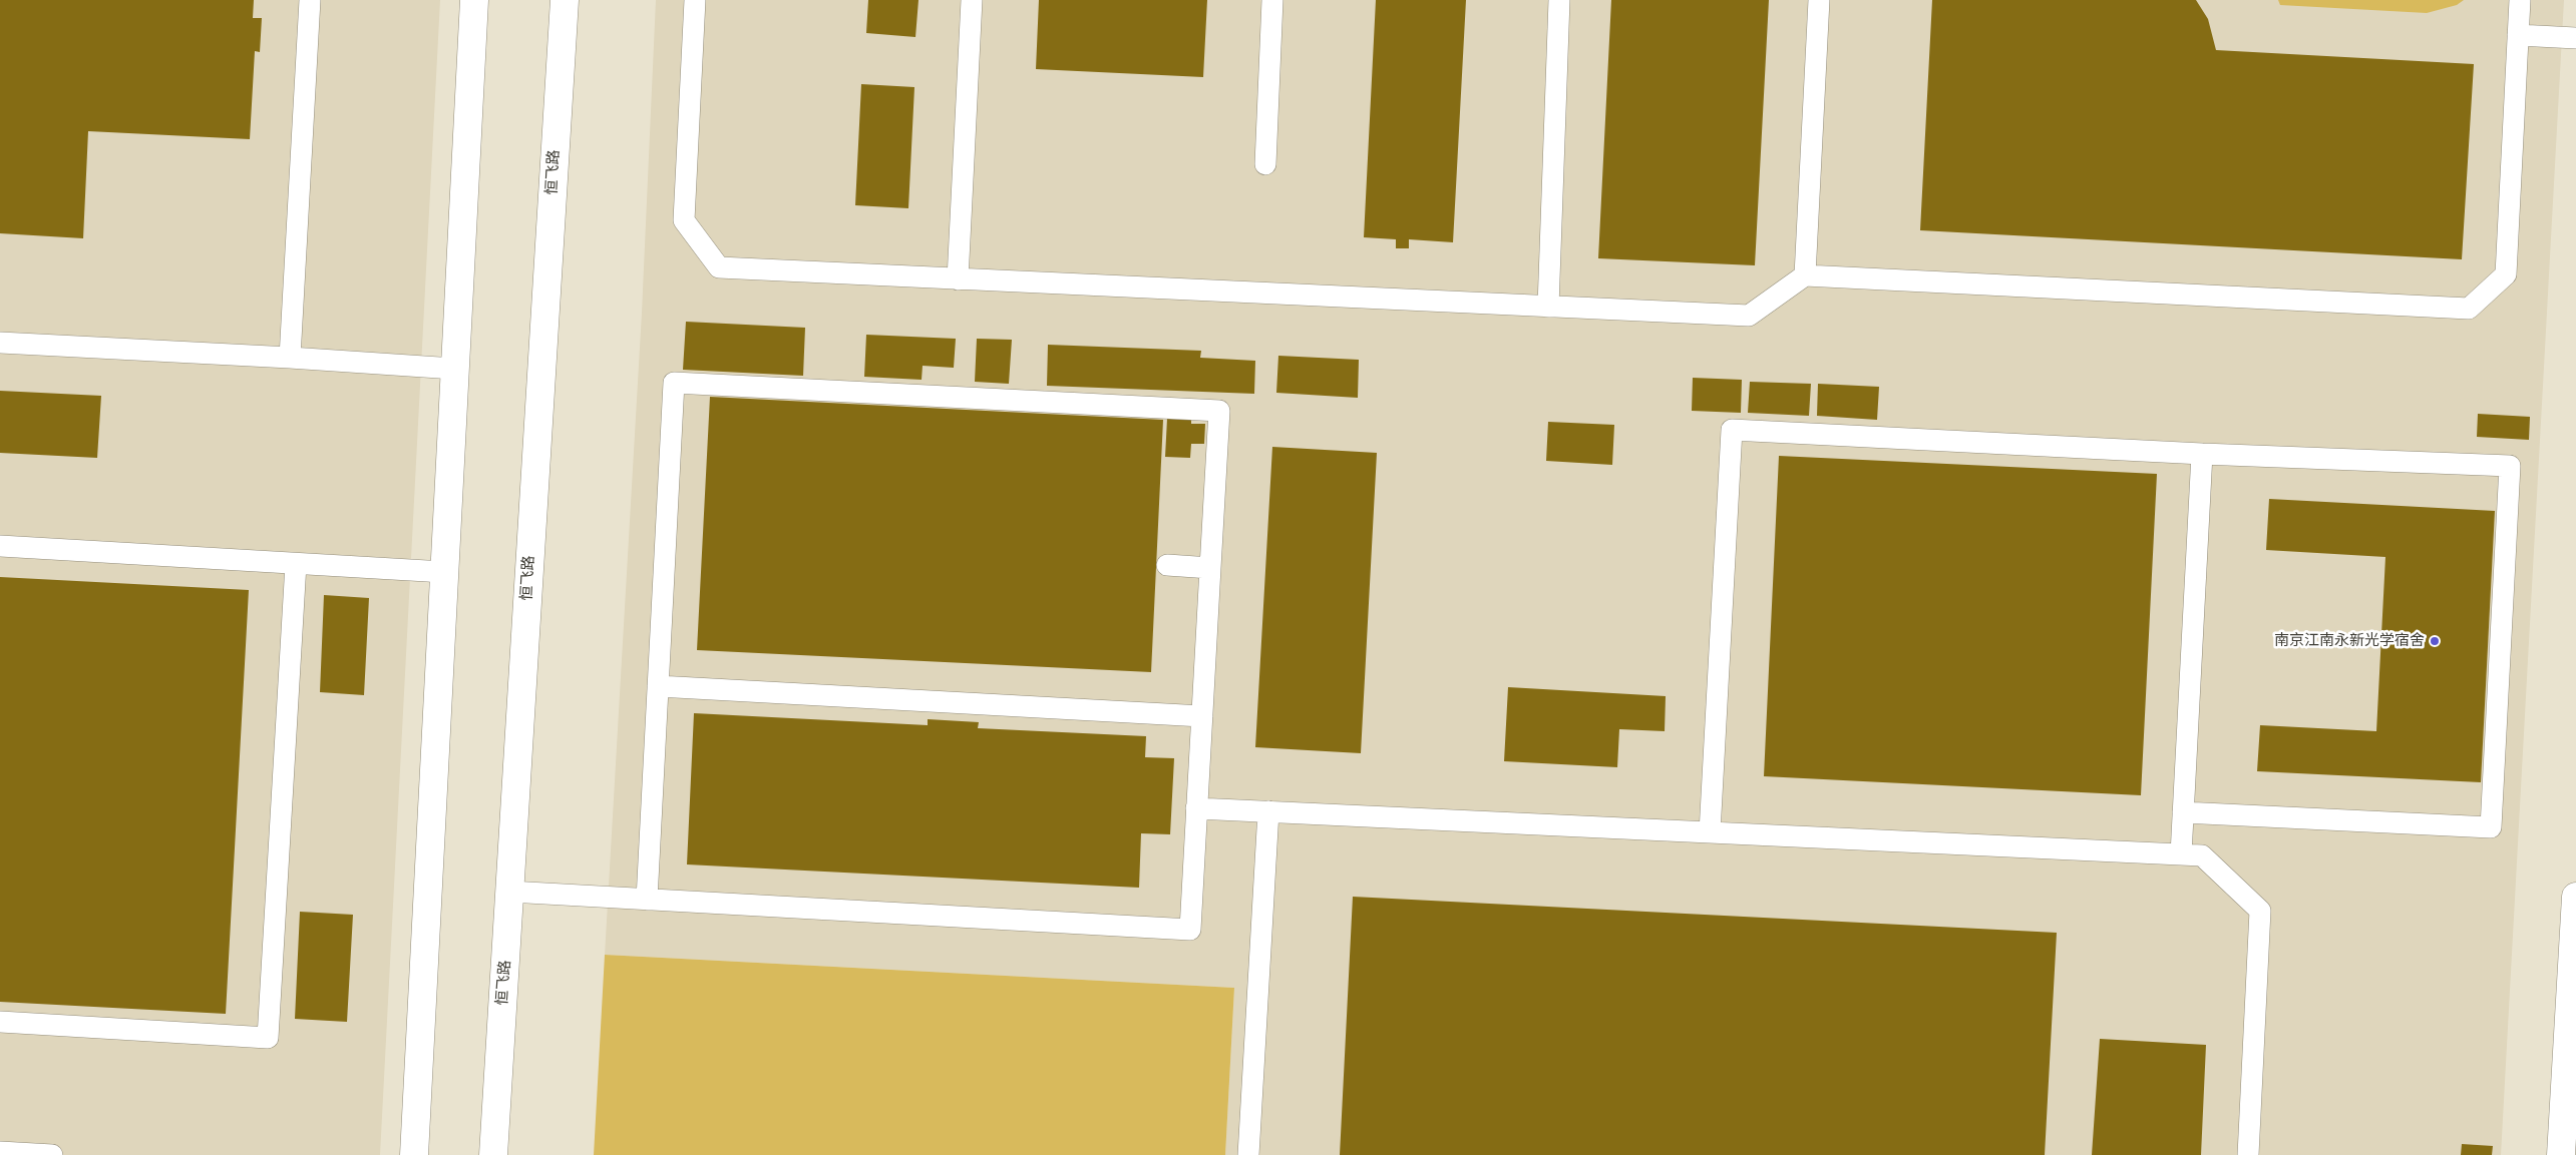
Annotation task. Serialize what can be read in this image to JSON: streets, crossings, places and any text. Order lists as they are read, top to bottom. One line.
{"streets":{"main road":["恒飞路"]},"places":["南京江南永新光学宿舍"]}
